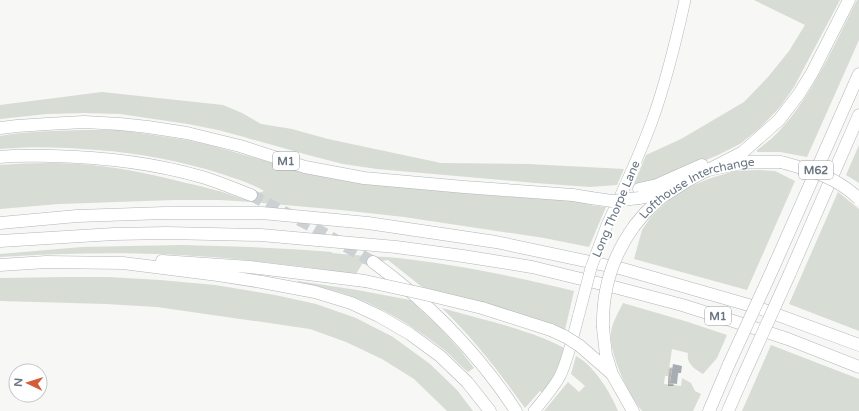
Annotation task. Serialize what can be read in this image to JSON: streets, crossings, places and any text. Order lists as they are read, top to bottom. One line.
{"streets":{"highway":["M1","M62","Lofthouse Interchange"],"main road":["Long Thorpe Lane"]},"north":"left"}
